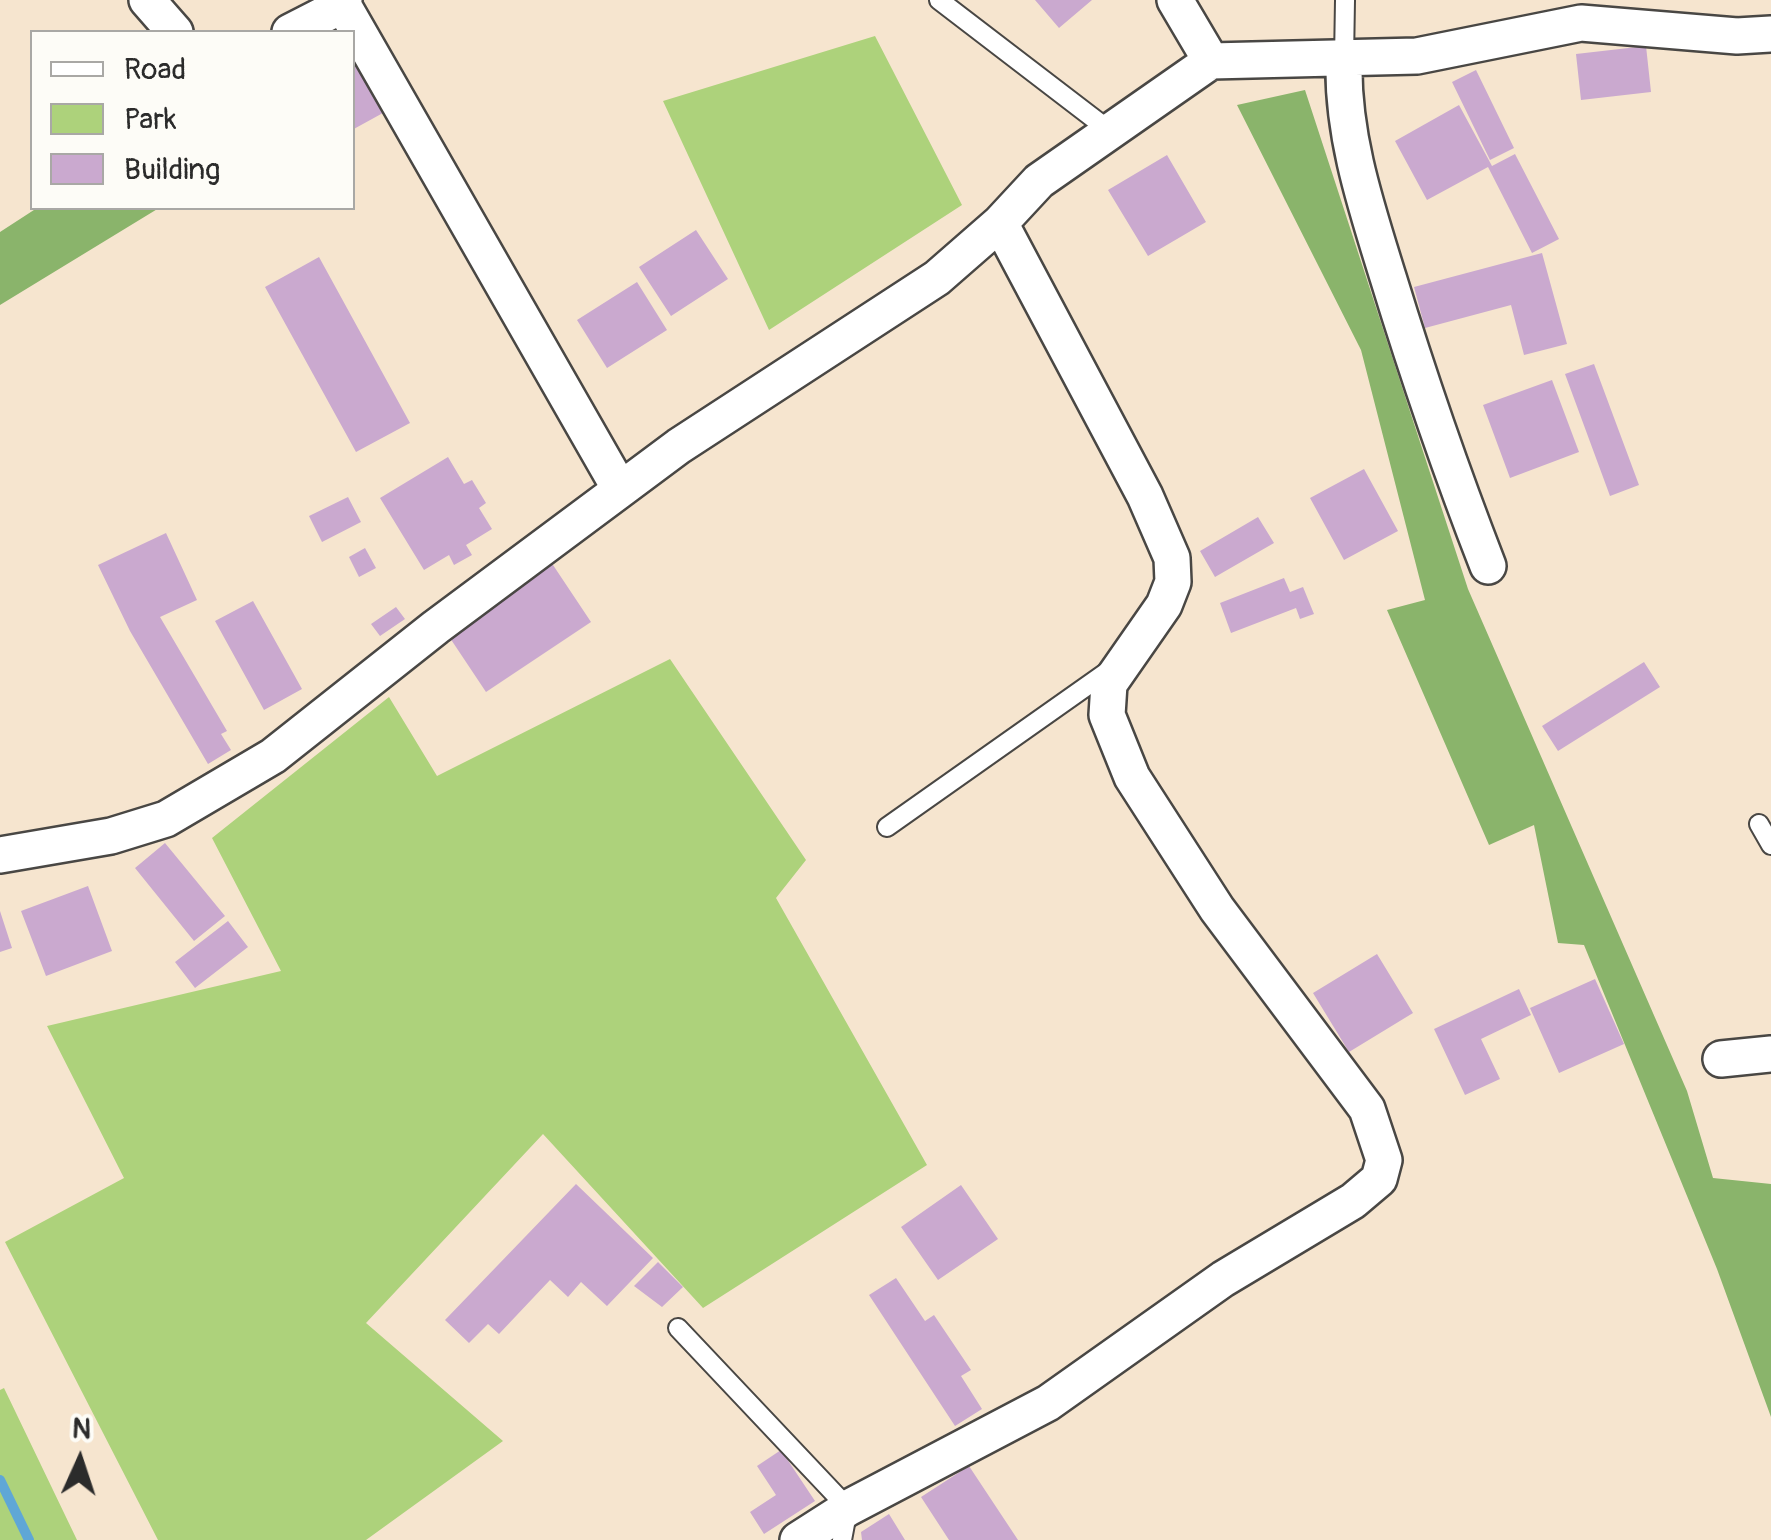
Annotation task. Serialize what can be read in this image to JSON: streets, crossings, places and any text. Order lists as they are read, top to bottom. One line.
{"legend":["Road","Park","Building"],"north":"top"}
